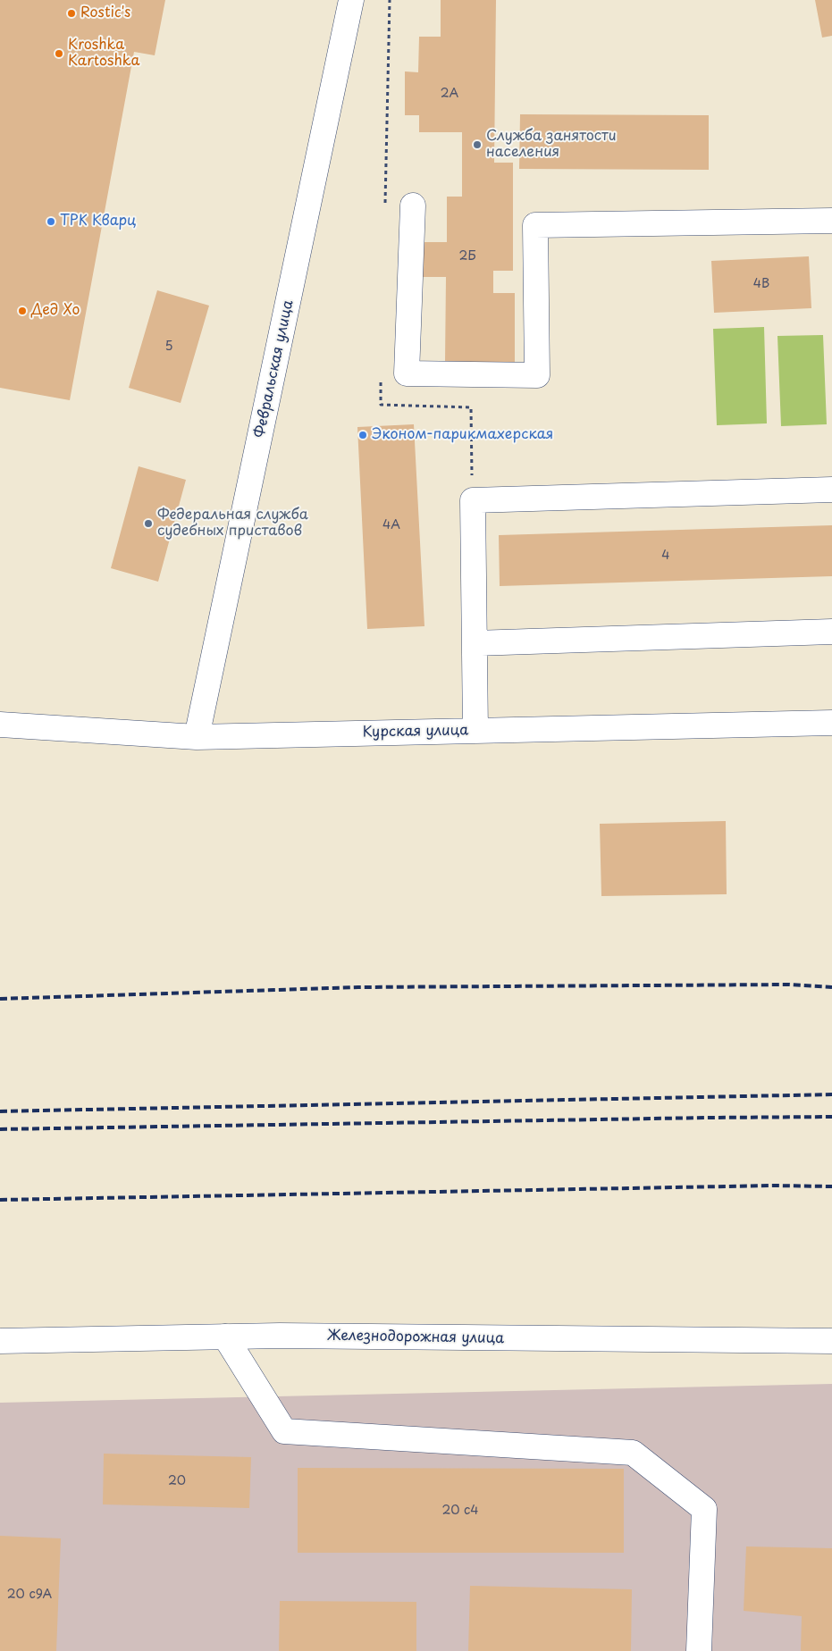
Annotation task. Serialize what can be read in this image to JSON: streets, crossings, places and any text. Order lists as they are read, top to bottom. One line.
{"streets":{"street":["Февральская улица","Курская улица","Железнодорожная улица"]},"crossings":[["Февральская улица","Курская улица"]],"places":["Rostic's","Kroshka Kartoshka","Служба занятости населения","ТРК Кварц","Дед Хо","Эконом-парикмахерская","Федеральная служба судебных приставов"],"house_numbers":["2А","2Б","4В","5","4А","4","20","20 с4","20 с9А"]}
